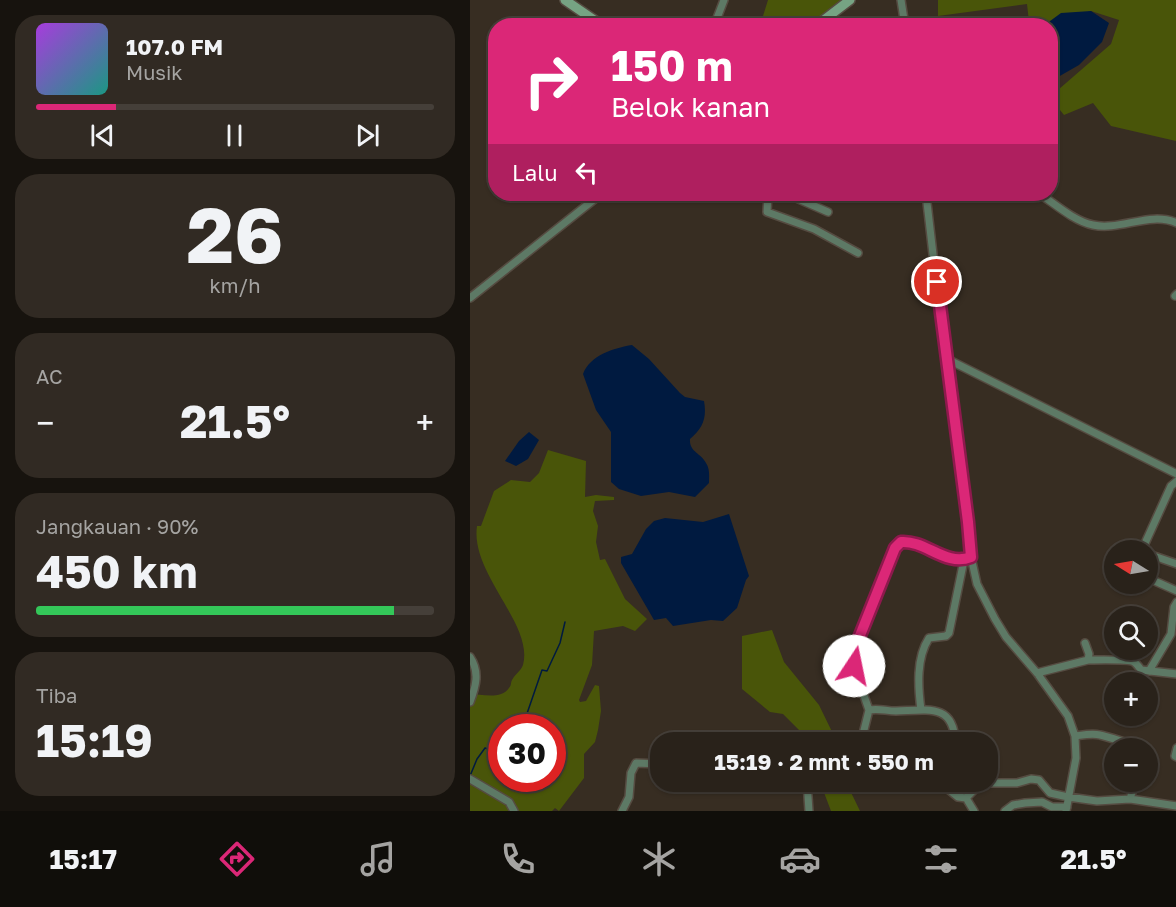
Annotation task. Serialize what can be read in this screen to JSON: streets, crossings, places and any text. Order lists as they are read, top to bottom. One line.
{"north":"left","page":{"turn":["150 m","Belok kanan"],"song":["107.0 FM","Musik"],"then":"Lalu","tile":[["26","km/h"],"AC",["Jangkauan · 90%","450 km"],["Tiba","15:19"]],"heat":["−","21.5°","+"],"map_buttons":["+","−"],"limit":"30","trip":"15:19 · 2 mnt · 550 m","tabs":["15:17","21.5°"]}}
